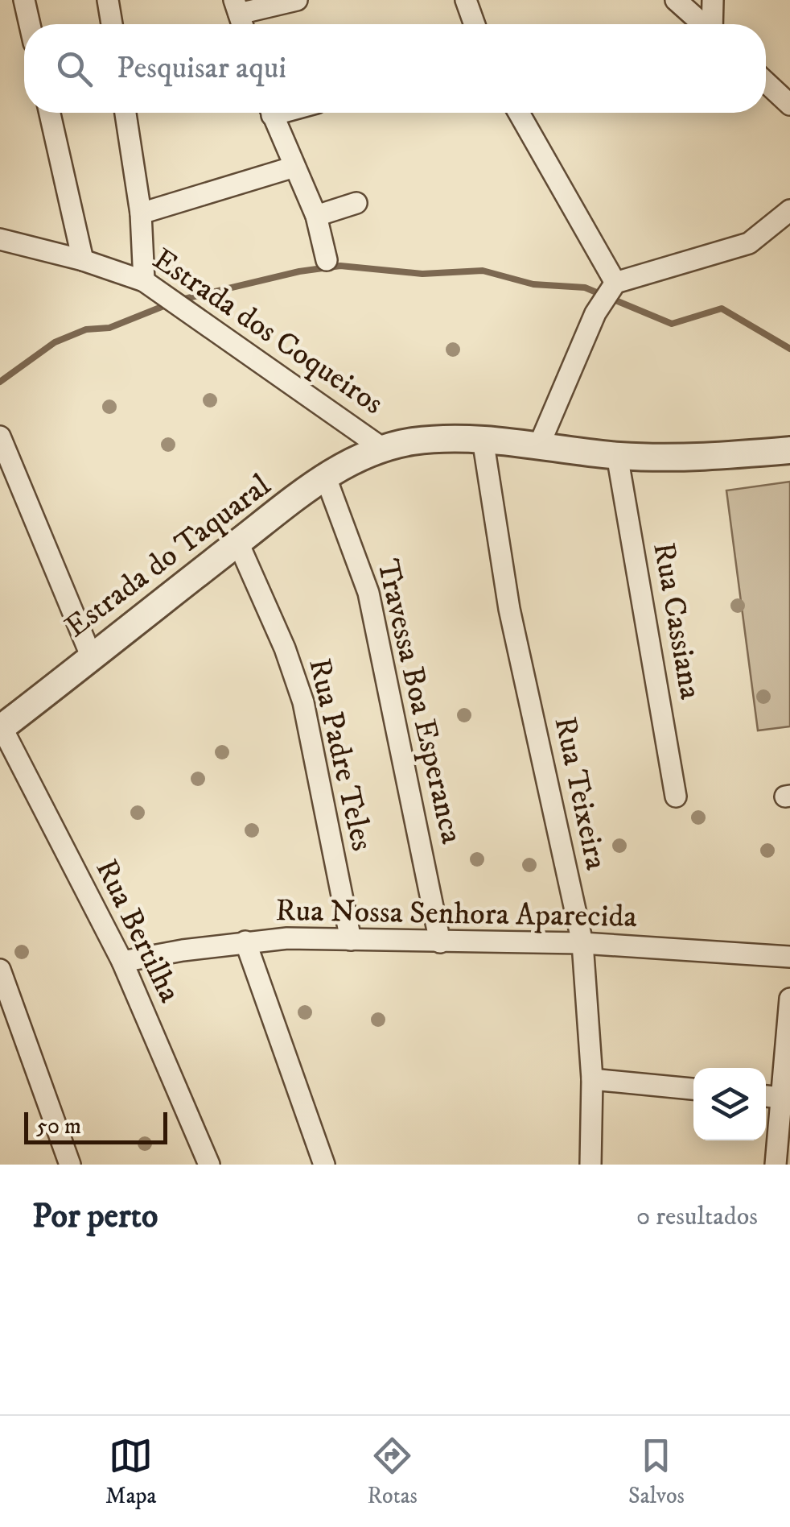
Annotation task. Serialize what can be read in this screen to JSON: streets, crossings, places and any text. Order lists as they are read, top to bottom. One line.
{"streets":{"street":["Estrada dos Coqueiros","Estrada do Taquaral","Rua Cassiana","Travessa Boa Esperanca","Rua Padre Teles","Rua Teixeira","Rua Nossa Senhora Aparecida","Rua Bertilha"]},"crossings":[["Estrada dos Coqueiros","Estrada do Taquaral"],["Estrada dos Coqueiros","Rua Cassiana"],["Estrada dos Coqueiros","Rua Teixeira"],["Estrada do Taquaral","Travessa Boa Esperanca"],["Estrada do Taquaral","Rua Padre Teles"],["Estrada do Taquaral","Rua Bertilha"],["Travessa Boa Esperanca","Rua Nossa Senhora Aparecida"],["Rua Padre Teles","Rua Nossa Senhora Aparecida"],["Rua Teixeira","Rua Nossa Senhora Aparecida"],["Rua Nossa Senhora Aparecida","Rua Bertilha"]],"scale_bar":"50 m","page":{"search":"Pesquisar aqui","scale":"50 m","heading":["Por perto","0 resultados"],"nav":["Mapa","Rotas","Salvos"]}}
